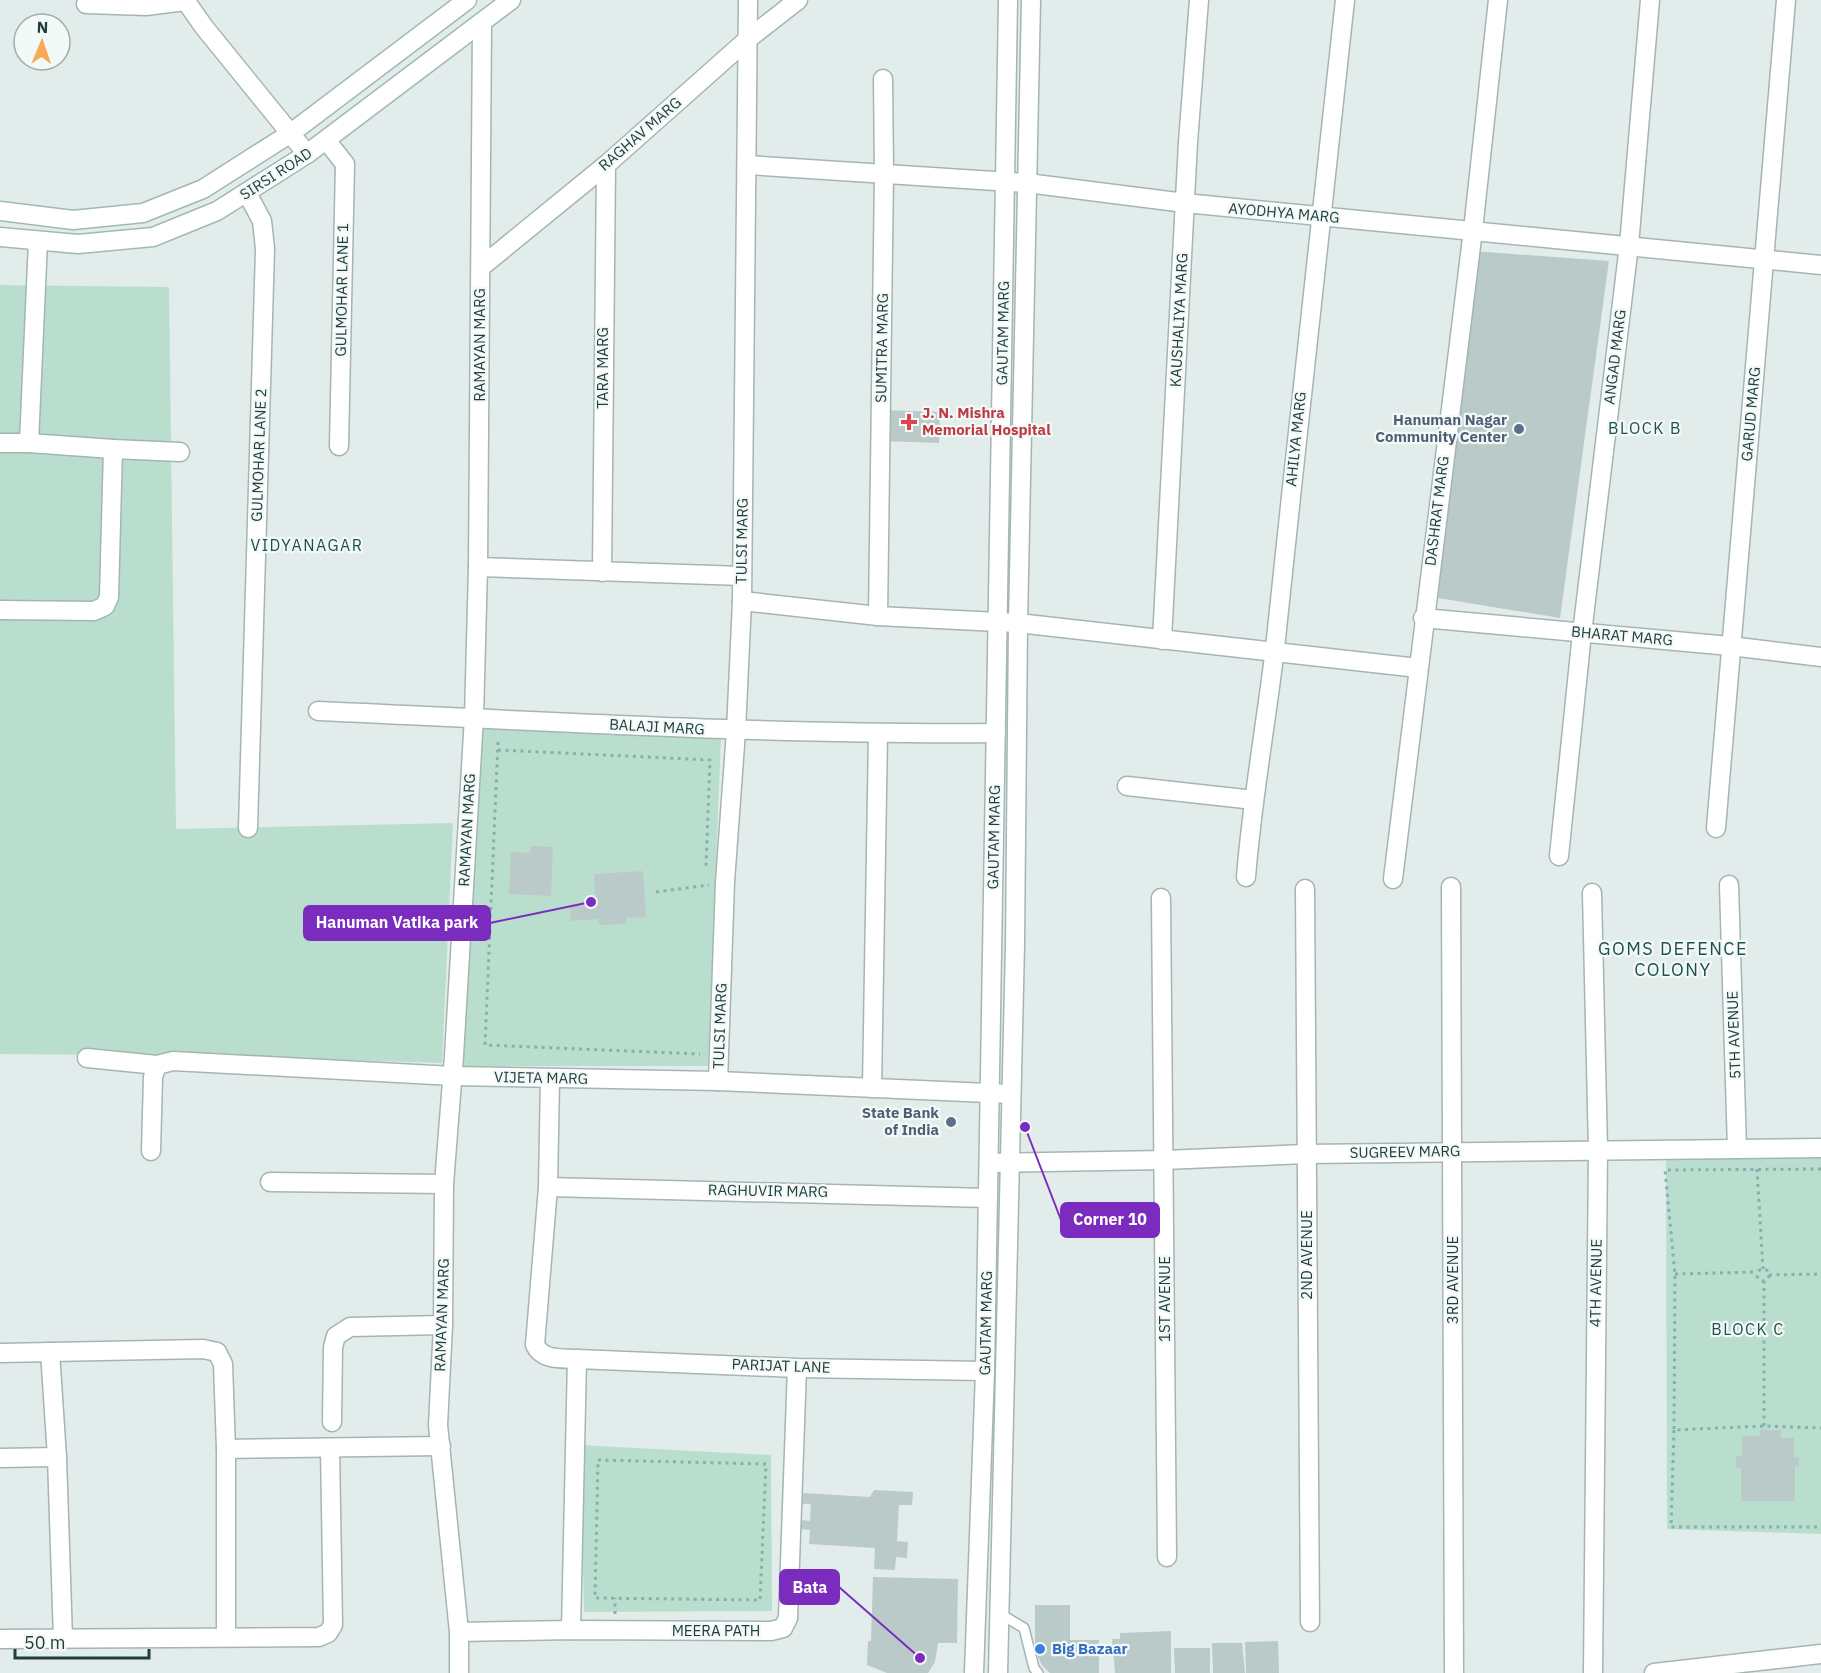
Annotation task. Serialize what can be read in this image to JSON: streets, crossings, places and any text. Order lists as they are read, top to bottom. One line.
{"streets":{"street":["RAGHAV MARG","SIRSI ROAD","AYODHYA MARG","GULMOHAR LANE 1","KAUSHALIYA MARG","GAUTAM MARG","RAMAYAN MARG","SUMITRA MARG","ANGAD MARG","TARA MARG","GARUD MARG","AHILYA MARG","GULMOHAR LANE 2","DASHRAT MARG","TULSI MARG","BHARAT MARG","BALAJI MARG","5TH AVENUE","VIJETA MARG","SUGREEV MARG","RAGHUVIR MARG","2ND AVENUE","3RD AVENUE","4TH AVENUE","1ST AVENUE","PARIJAT LANE","MEERA PATH"]},"crossings":[["RAGHAV MARG","RAMAYAN MARG"],["RAGHAV MARG","TARA MARG"],["RAGHAV MARG","TULSI MARG"],["SIRSI ROAD","GULMOHAR LANE 1"],["SIRSI ROAD","RAMAYAN MARG"],["SIRSI ROAD","GULMOHAR LANE 2"],["AYODHYA MARG","KAUSHALIYA MARG"],["AYODHYA MARG","GAUTAM MARG"],["AYODHYA MARG","SUMITRA MARG"],["AYODHYA MARG","ANGAD MARG"],["AYODHYA MARG","GARUD MARG"],["AYODHYA MARG","AHILYA MARG"],["AYODHYA MARG","DASHRAT MARG"],["AYODHYA MARG","TULSI MARG"],["GAUTAM MARG","BALAJI MARG"],["GAUTAM MARG","VIJETA MARG"],["GAUTAM MARG","SUGREEV MARG"],["GAUTAM MARG","RAGHUVIR MARG"],["GAUTAM MARG","PARIJAT LANE"],["RAMAYAN MARG","BALAJI MARG"],["RAMAYAN MARG","VIJETA MARG"],["RAMAYAN MARG","MEERA PATH"],["ANGAD MARG","BHARAT MARG"],["GARUD MARG","BHARAT MARG"],["DASHRAT MARG","BHARAT MARG"],["TULSI MARG","BALAJI MARG"],["TULSI MARG","VIJETA MARG"],["5TH AVENUE","SUGREEV MARG"],["SUGREEV MARG","2ND AVENUE"],["SUGREEV MARG","3RD AVENUE"],["SUGREEV MARG","4TH AVENUE"],["SUGREEV MARG","1ST AVENUE"],["RAGHUVIR MARG","PARIJAT LANE"],["PARIJAT LANE","MEERA PATH"]],"districts":["BLOCK B","VIDYANAGAR","GOMS DEFENCE COLONY","BLOCK C"],"places":{"health":["J. N. Mishra Memorial Hospital"],"other":["Hanuman Nagar Community Center","Hanuman Vatika park","State Bank of India","Corner 10","Big Bazaar","Bata"]},"scale_bar":"50 m","north":"top"}
